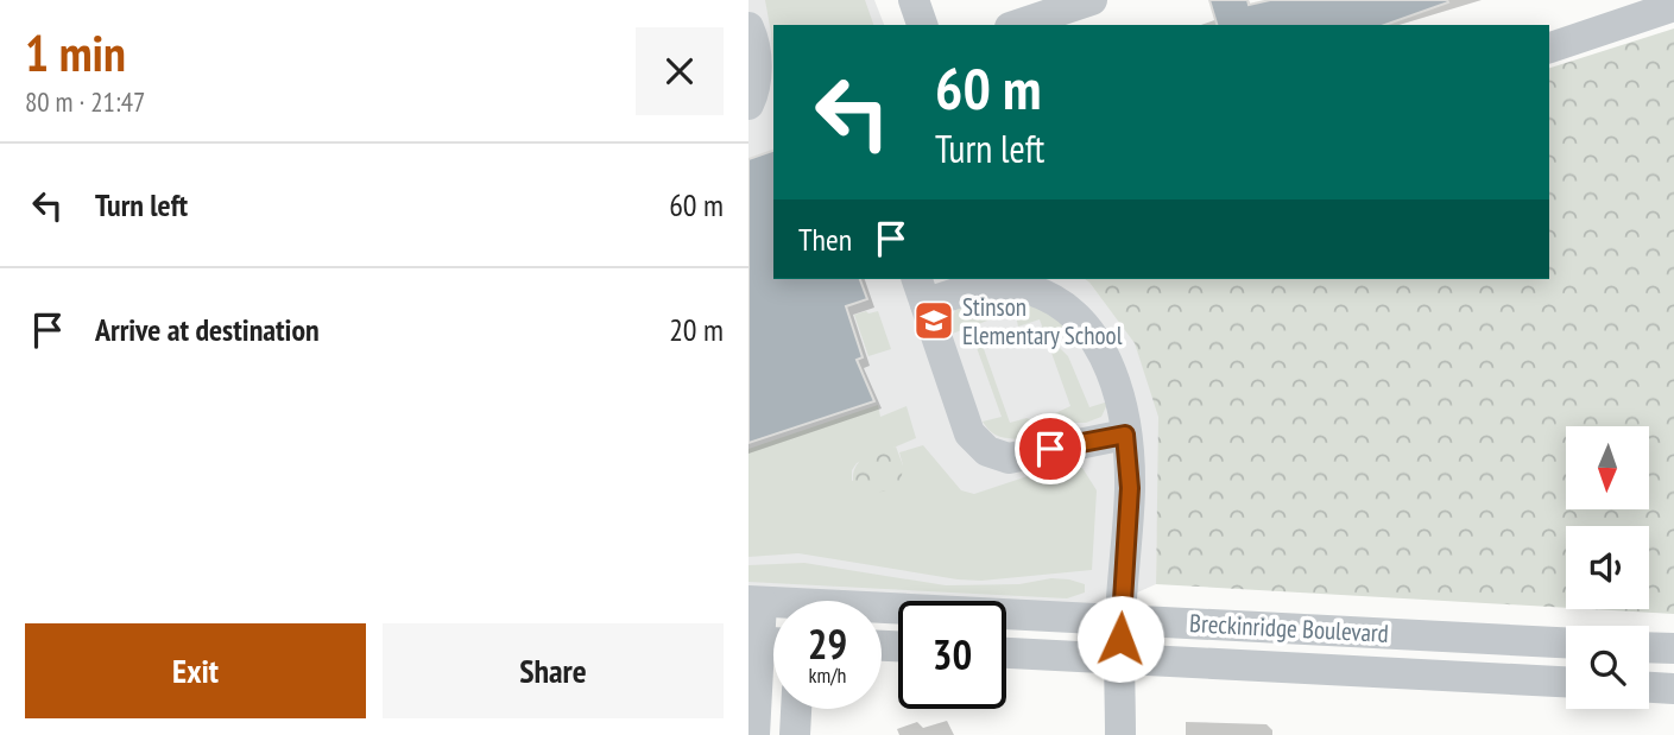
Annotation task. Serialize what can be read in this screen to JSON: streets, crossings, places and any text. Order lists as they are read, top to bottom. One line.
{"streets":{"street":["Breckinridge Boulevard"]},"places":{"school or university":["Stinson Elementary School"]},"north":"bottom","page":{"heading":["1 min","80 m · 21:47"],"turn":["60 m","Turn left"],"list":[{"name":"Turn left","value":"60 m"},{"name":"Arrive at destination","value":"20 m"}],"then":"Then","speed":"29 km/h","limit":"30","buttons":["Exit","Share"]}}
